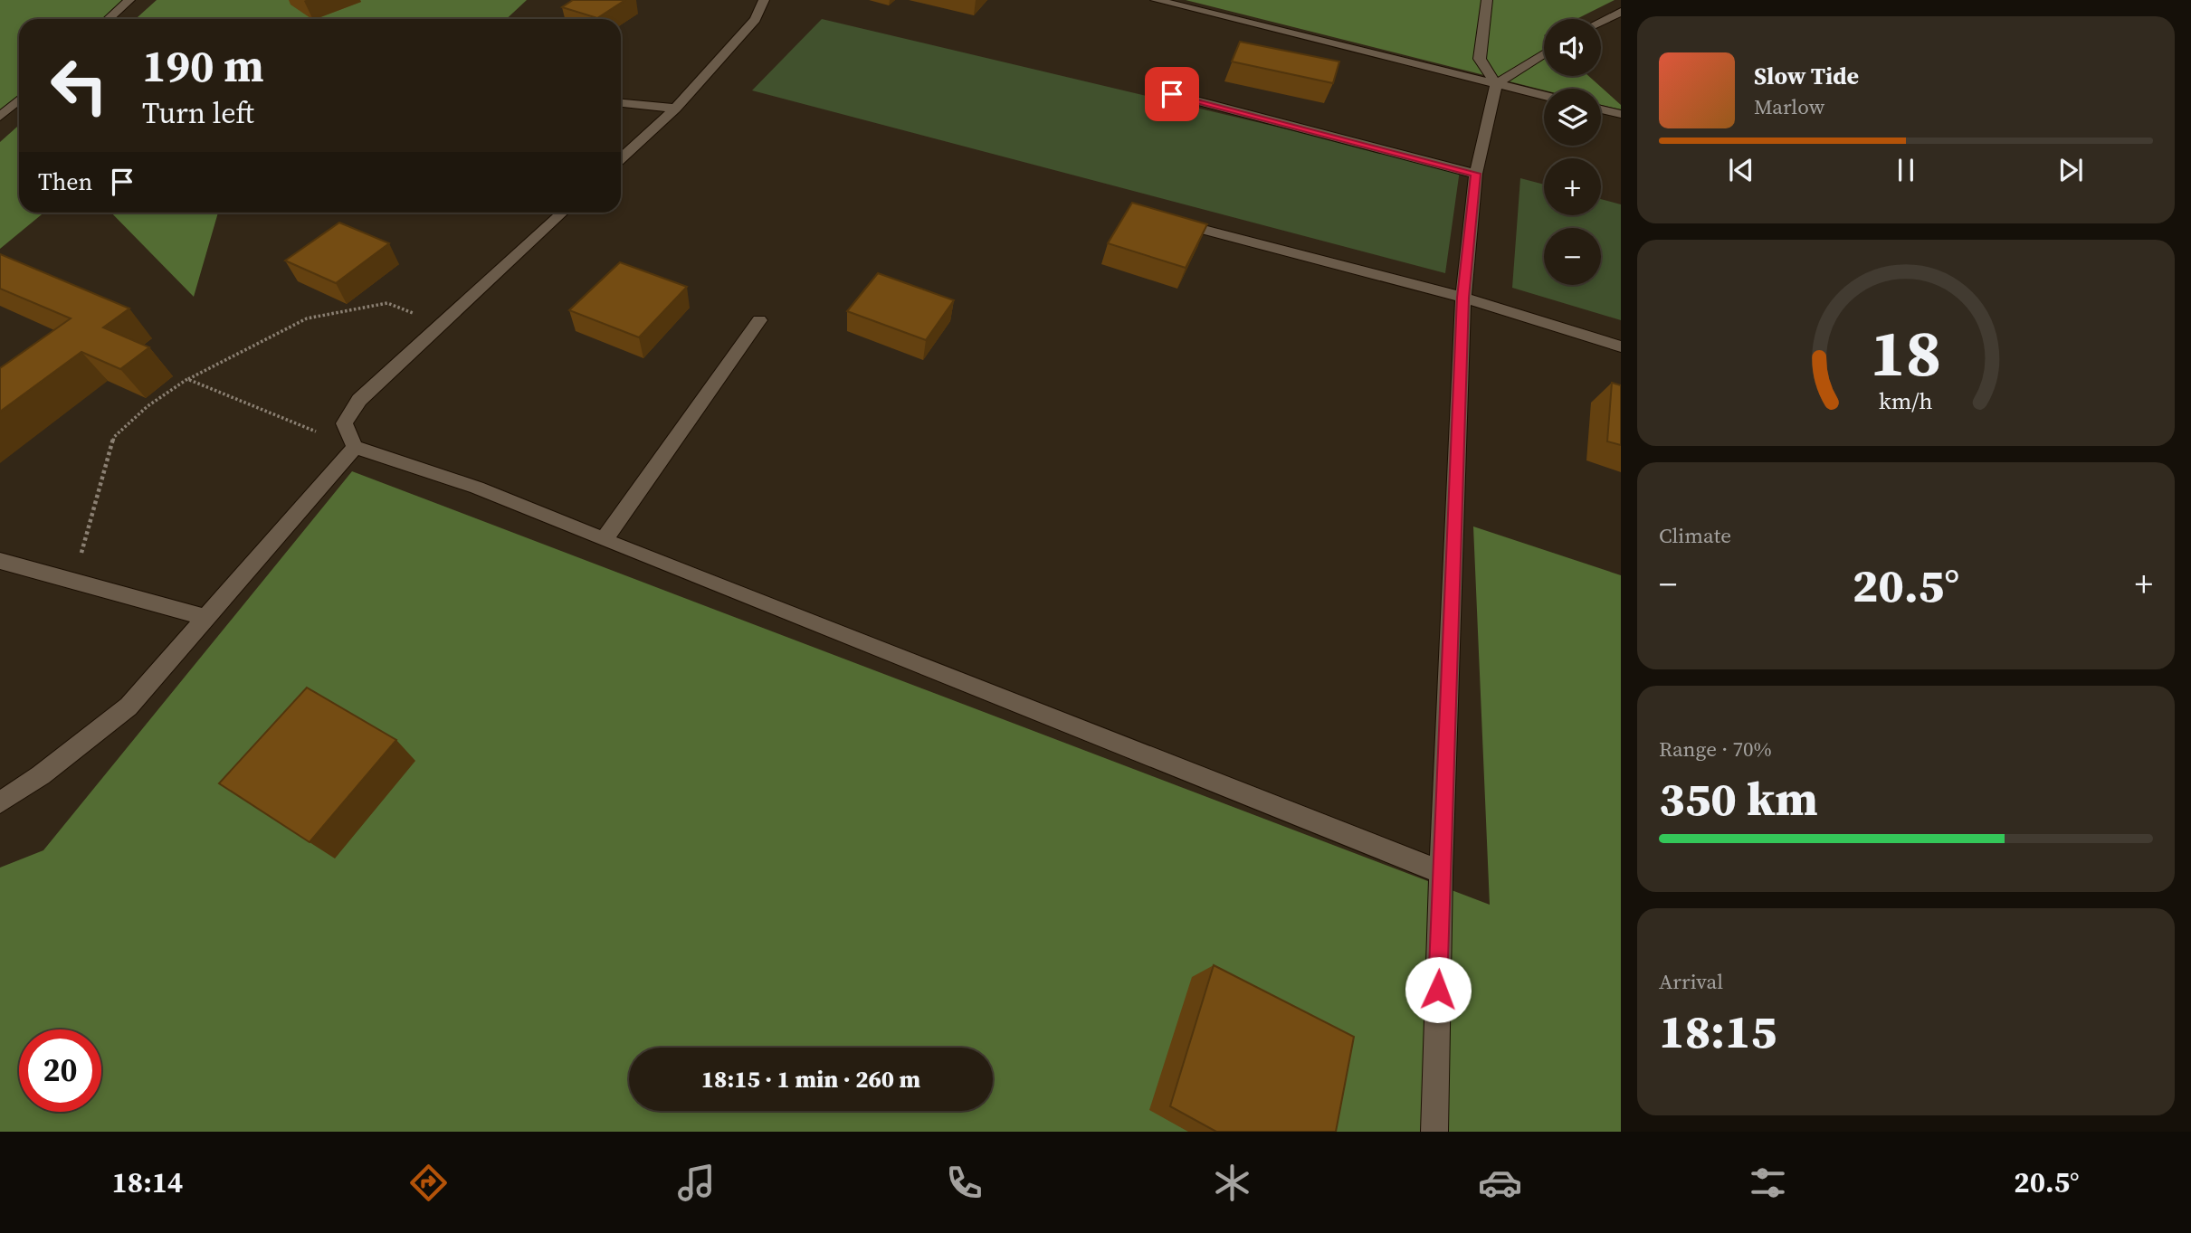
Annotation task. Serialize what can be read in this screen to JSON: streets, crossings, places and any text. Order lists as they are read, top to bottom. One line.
{"page":{"map_buttons":["+","−"],"turn":["190 m","Turn left"],"song":["Slow Tide","Marlow"],"then":"Then","tile":["Climate",["Range · 70%","350 km"],["Arrival","18:15"]],"heat":["−","20.5°","+"],"limit":"20","trip":"18:15 · 1 min · 260 m","tabs":["18:14","20.5°"],"gauge":["18","km/h"]}}
